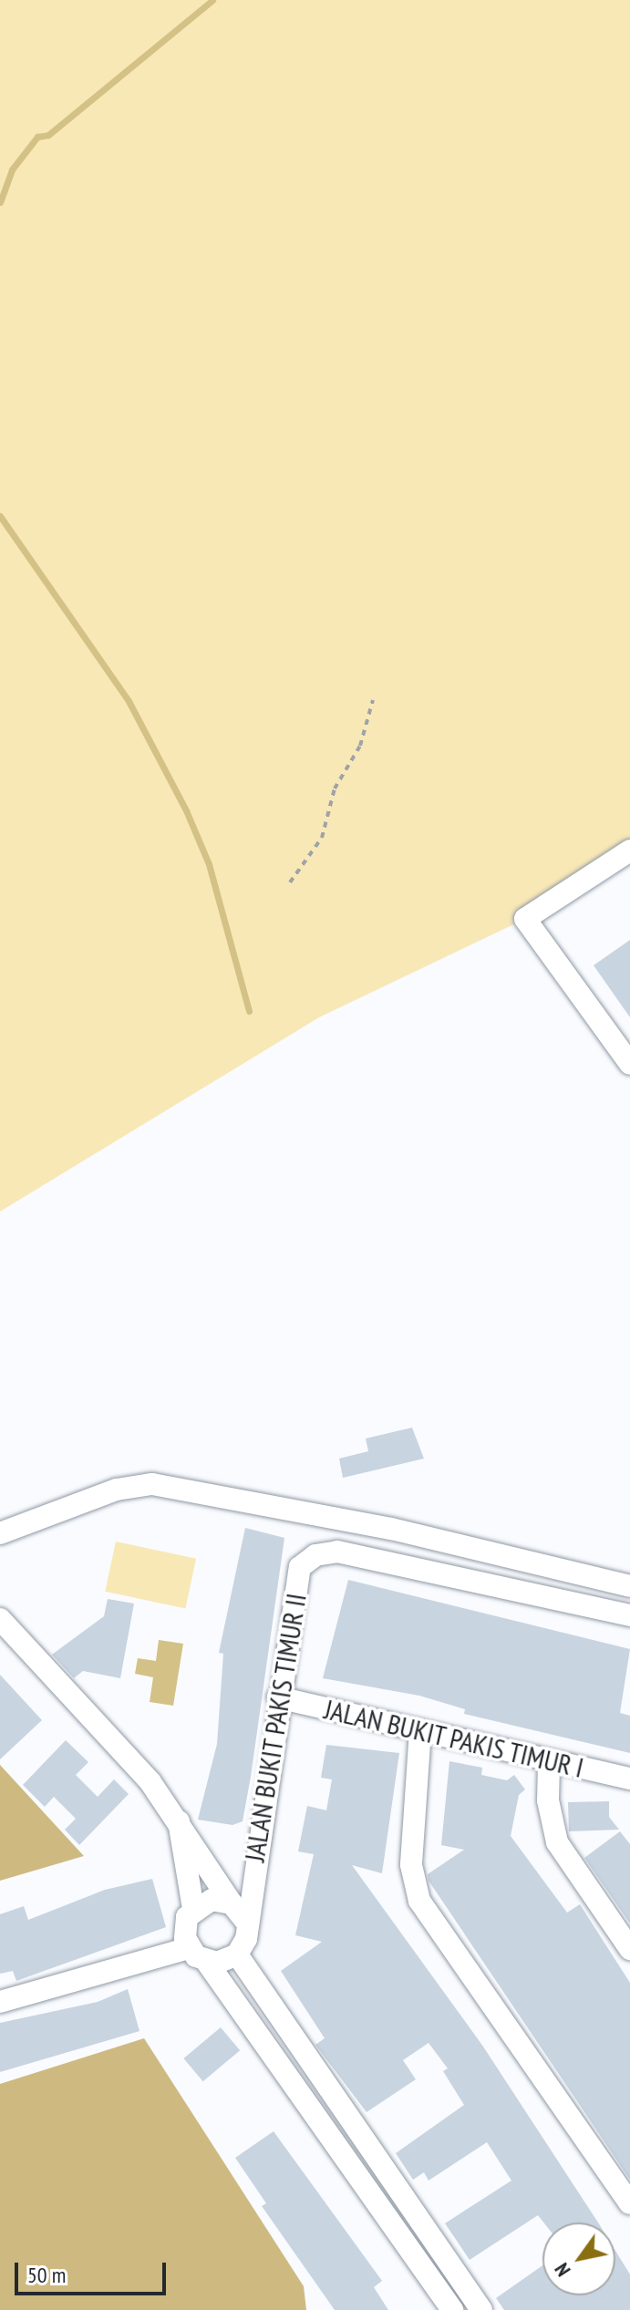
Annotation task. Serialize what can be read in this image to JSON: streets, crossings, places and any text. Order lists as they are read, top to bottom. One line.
{"streets":{"street":["JALAN BUKIT PAKIS TIMUR II","JALAN BUKIT PAKIS TIMUR I"]},"crossings":[["JALAN BUKIT PAKIS TIMUR II","JALAN BUKIT PAKIS TIMUR I"]],"scale_bar":"50 m","north":"bottom left"}
